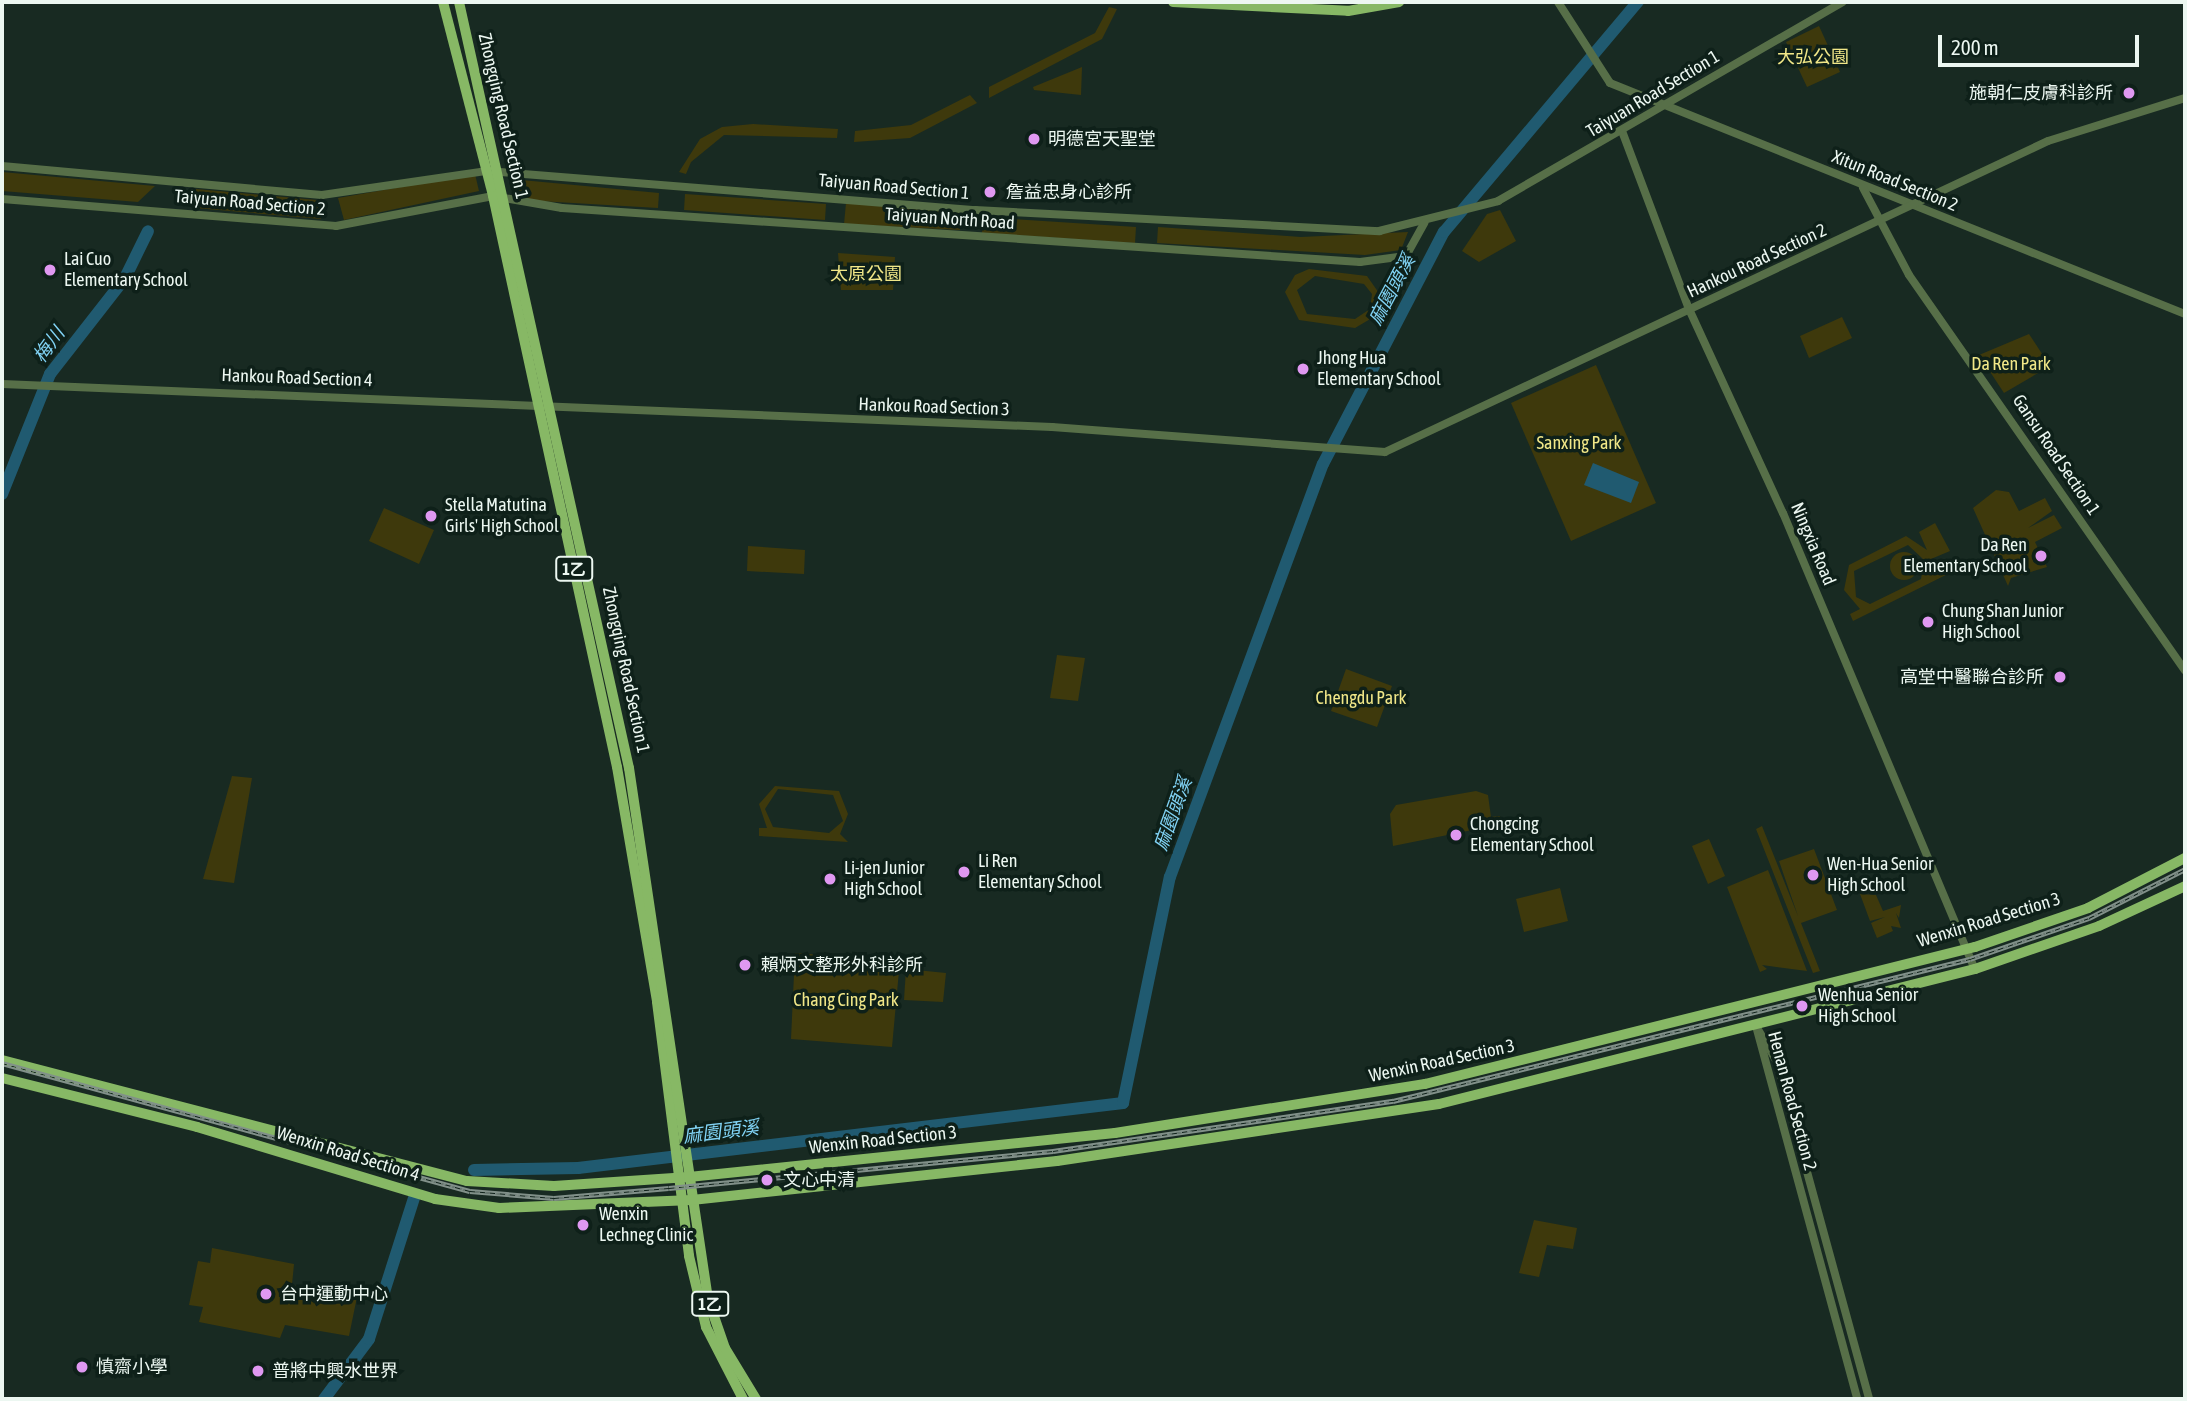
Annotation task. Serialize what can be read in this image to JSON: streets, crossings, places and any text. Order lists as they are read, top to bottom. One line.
{"streets":{"main road":["Zhongqing Road Section 1","1乙","Wenxin Road Section 3","Wenxin Road Section 4"],"street":["Taiyuan Road Section 1","Xitun Road Section 2","Taiyuan Road Section 2","Taiyuan North Road","Hankou Road Section 2","Hankou Road Section 4","Hankou Road Section 3","Gansu Road Section 1","Ningxia Road","Henan Road Section 2"]},"crossings":[["Taiyuan Road Section 1","Zhongqing Road Section 1"],["Taiyuan Road Section 1","Xitun Road Section 2"],["Taiyuan Road Section 1","Taiyuan Road Section 2"],["Taiyuan Road Section 1","Taiyuan North Road"],["Taiyuan Road Section 1","Ningxia Road"],["Zhongqing Road Section 1","Taiyuan Road Section 2"],["Zhongqing Road Section 1","Taiyuan North Road"],["Zhongqing Road Section 1","Hankou Road Section 4"],["Zhongqing Road Section 1","Hankou Road Section 3"],["Zhongqing Road Section 1","1乙"],["Xitun Road Section 2","Hankou Road Section 2"],["Xitun Road Section 2","Gansu Road Section 1"],["Taiyuan Road Section 2","Taiyuan North Road"],["Hankou Road Section 2","Hankou Road Section 3"],["Hankou Road Section 2","Gansu Road Section 1"],["Hankou Road Section 2","Ningxia Road"],["Hankou Road Section 4","Hankou Road Section 3"],["Ningxia Road","Wenxin Road Section 3"],["1乙","Wenxin Road Section 3"],["1乙","Wenxin Road Section 4"],["Wenxin Road Section 3","Henan Road Section 2"],["Wenxin Road Section 3","Wenxin Road Section 4"]],"water":["麻園頭溪","梅川"],"parks":["大弘公園","太原公園","Da Ren Park","Sanxing Park","Chengdu Park","Chang Cing Park"],"places":["施朝仁皮膚科診所","明德宮天聖堂","詹益忠身心診所","Lai Cuo Elementary School","Jhong Hua Elementary School","Stella Matutina Girls' High School","Da Ren Elementary School","Chung Shan Junior High School","高堂中醫聯合診所","Chongcing Elementary School","Li Ren Elementary School","Wen-Hua Senior High School","Li-jen Junior High School","賴炳文整形外科診所","Wenhua Senior High School","文心中清","Wenxin Lechneg Clinic","台中運動中心","慎齋小學","普將中興水世界"],"scale_bar":"200 m"}
